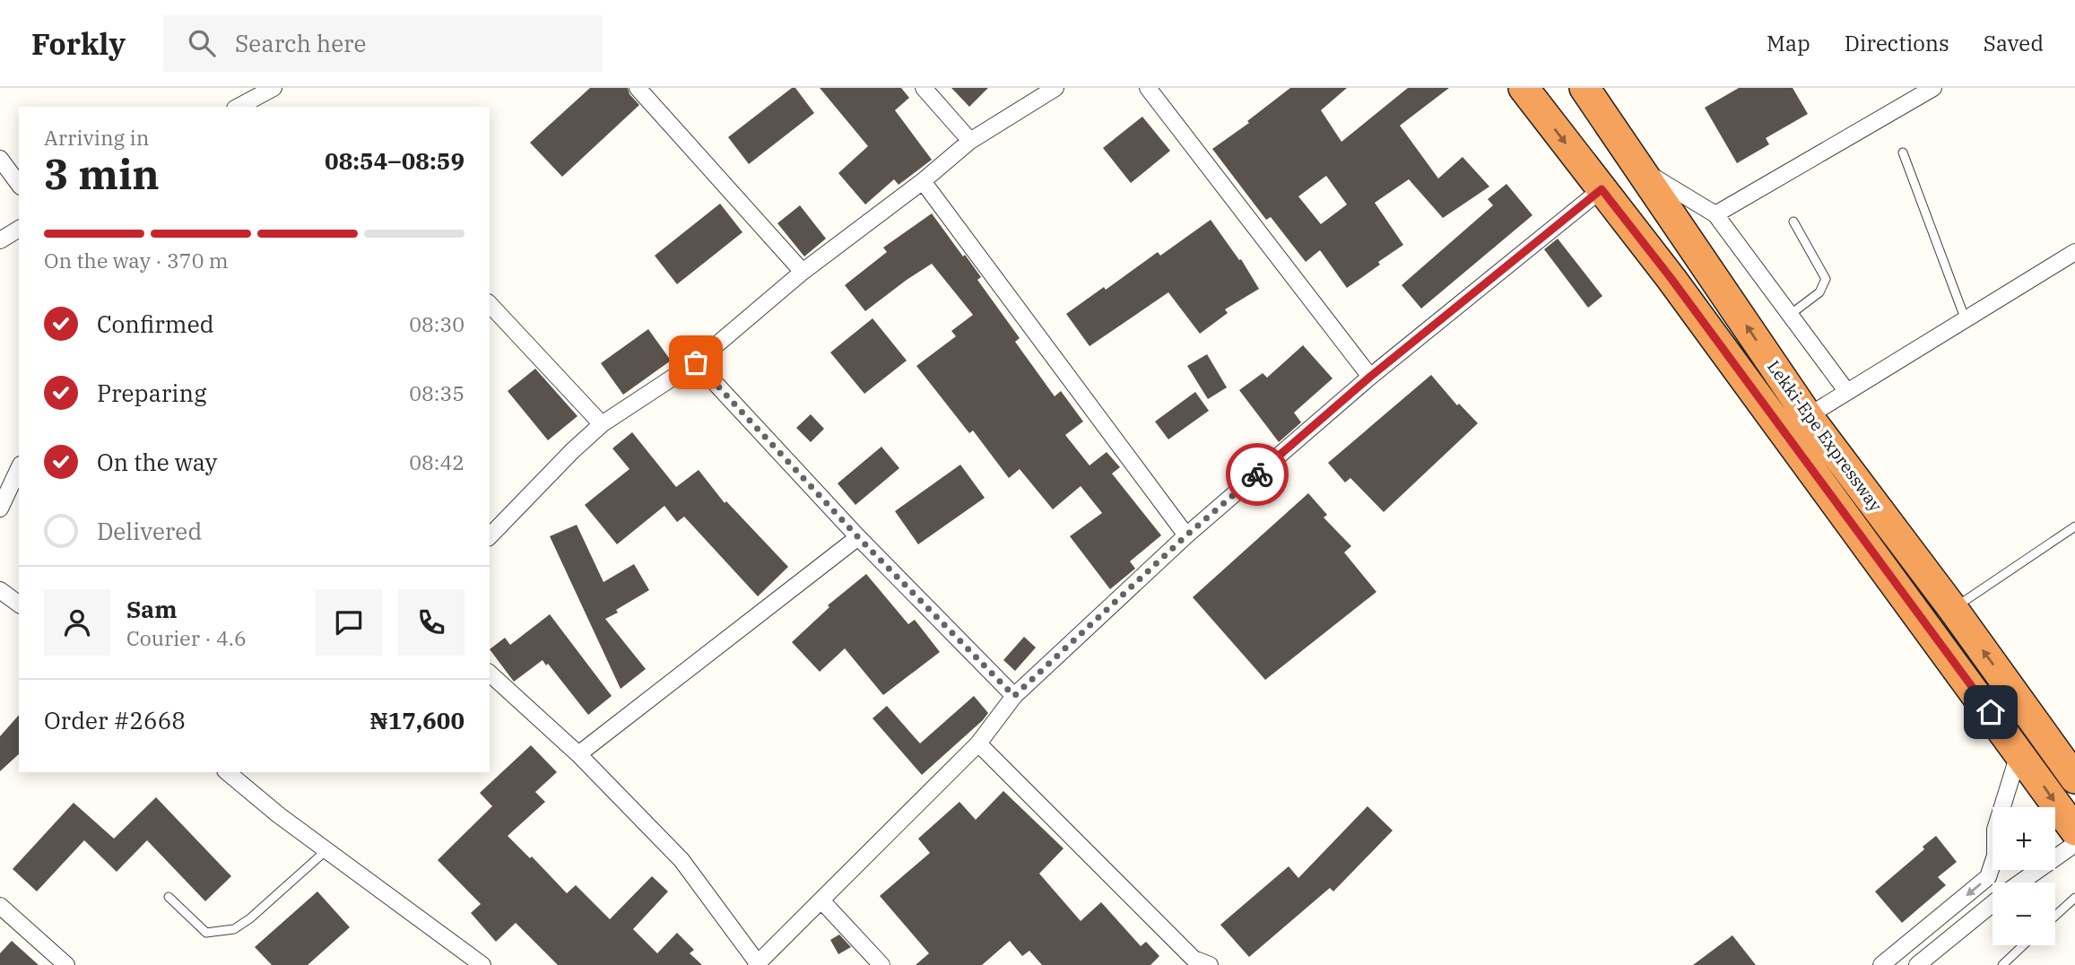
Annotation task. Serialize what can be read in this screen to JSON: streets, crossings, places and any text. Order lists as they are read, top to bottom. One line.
{"streets":{"highway":["Lekki-Epe Expressway"]},"page":{"header":"Forkly","search":"Search here","nav":["Map","Directions","Saved"],"heading":["3 min","Arriving in","08:54–08:59"],"panel":["Sam","Courier · 4.6","Order #2668","₦17,600"],"bar":"On the way · 370 m","list":[["Confirmed","08:30"],["Preparing","08:35"],["On the way","08:42"],"Delivered"],"map_buttons":["+","−"]}}
